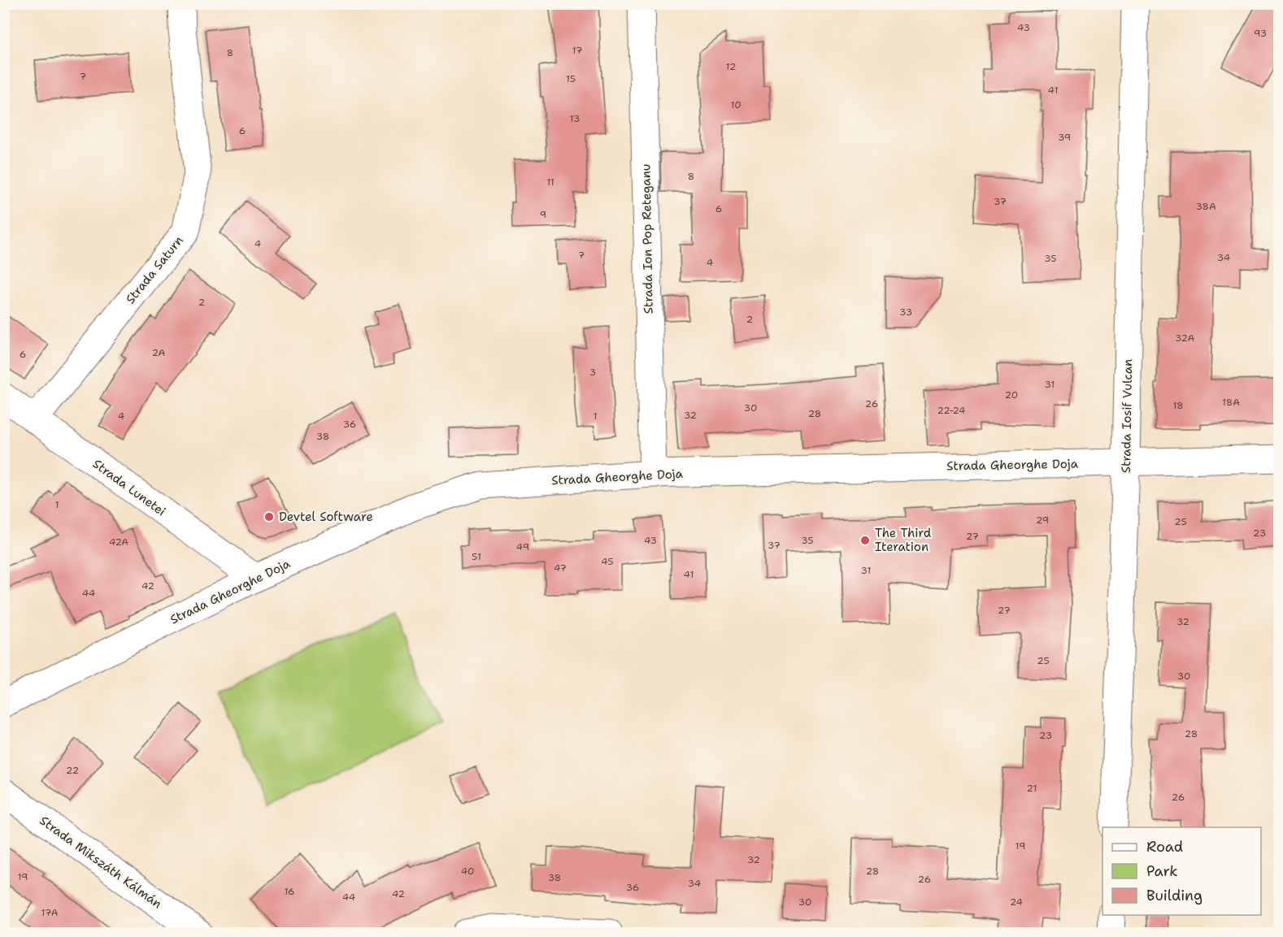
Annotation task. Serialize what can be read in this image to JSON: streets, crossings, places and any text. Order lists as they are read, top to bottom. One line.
{"streets":{"street":["Strada Ion Pop Reteganu","Strada Saturn","Strada Iosif Vulcan","Strada Gheorghe Doja","Strada Lunetei","Strada Mikszáth Kálmán"]},"crossings":[["Strada Ion Pop Reteganu","Strada Gheorghe Doja"],["Strada Saturn","Strada Lunetei"],["Strada Iosif Vulcan","Strada Gheorghe Doja"],["Strada Gheorghe Doja","Strada Lunetei"]],"places":["Devtel Software","The Third Iteration"],"house_numbers":["43","93","17","8","12","7","15","41","10","13","6","39","8","11","37","38A","6","9","4","7","34","35","4","2","33","2","32A","2A","6","3","31","20","18A","26","18","30","22-24","28","32","4","1","36","38","1","29","25","23","27","43","35","42A","37","49","51","45","47","31","41","42","44","27","32","25","30","28","23","22","21","26","19","32","40","28","19","38","26","34","36","16","42","44","30","24","17A"],"legend":["Road","Park","Building"]}
